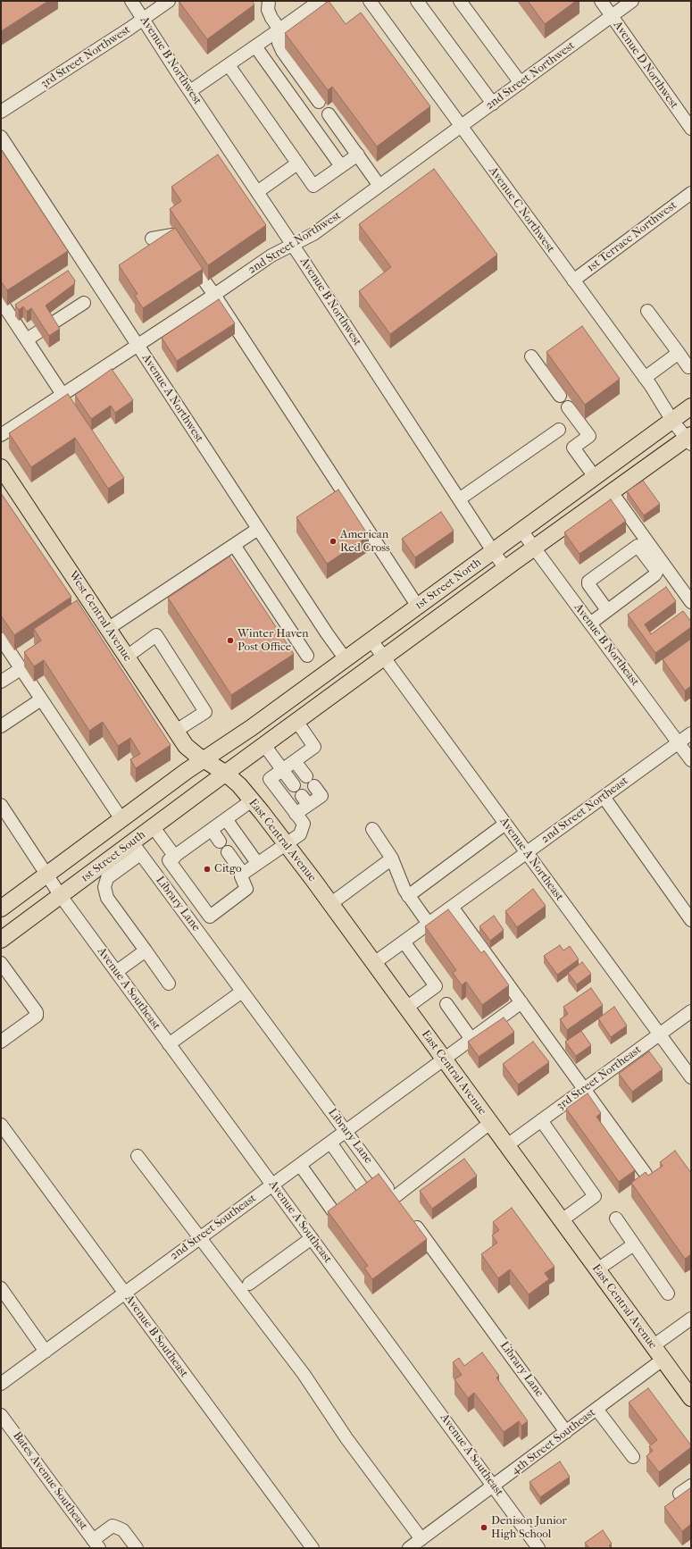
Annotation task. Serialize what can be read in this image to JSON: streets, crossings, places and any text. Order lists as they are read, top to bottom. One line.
{"streets":{"main road":["1st Street North","West Central Avenue","East Central Avenue","1st Street South"],"street":["3rd Street Northwest","Avenue B Northwest","Avenue D Northwest","2nd Street Northwest","Avenue C Northwest","1st Terrace Northwest","Avenue A Northwest","Avenue B Northeast","2nd Street Northeast","Avenue A Northeast","Library Lane","Avenue A Southeast","3rd Street Northeast","2nd Street Southeast","Avenue B Southeast","4th Street Southeast","Bates Avenue Southeast"]},"crossings":[["3rd Street Northwest","Avenue B Northwest"],["Avenue B Northwest","2nd Street Northwest"],["Avenue B Northwest","1st Street North"],["Avenue D Northwest","2nd Street Northwest"],["2nd Street Northwest","Avenue C Northwest"],["2nd Street Northwest","Avenue A Northwest"],["Avenue C Northwest","1st Terrace Northwest"],["Avenue C Northwest","1st Street North"],["Avenue A Northwest","1st Street North"],["1st Street North","West Central Avenue"],["1st Street North","Avenue B Northeast"],["1st Street North","East Central Avenue"],["1st Street North","1st Street South"],["1st Street North","Avenue A Northeast"],["West Central Avenue","East Central Avenue"],["Avenue B Northeast","2nd Street Northeast"],["2nd Street Northeast","East Central Avenue"],["2nd Street Northeast","Avenue A Northeast"],["East Central Avenue","1st Street South"],["East Central Avenue","3rd Street Northeast"],["East Central Avenue","2nd Street Southeast"],["East Central Avenue","4th Street Southeast"],["1st Street South","Library Lane"],["1st Street South","Avenue A Southeast"],["Avenue A Northeast","3rd Street Northeast"],["Library Lane","2nd Street Southeast"],["Library Lane","4th Street Southeast"],["Avenue A Southeast","2nd Street Southeast"],["Avenue A Southeast","4th Street Southeast"],["2nd Street Southeast","Avenue B Southeast"]],"places":["American Red Cross","Winter Haven Post Office","Citgo","Denison Junior High School"]}
